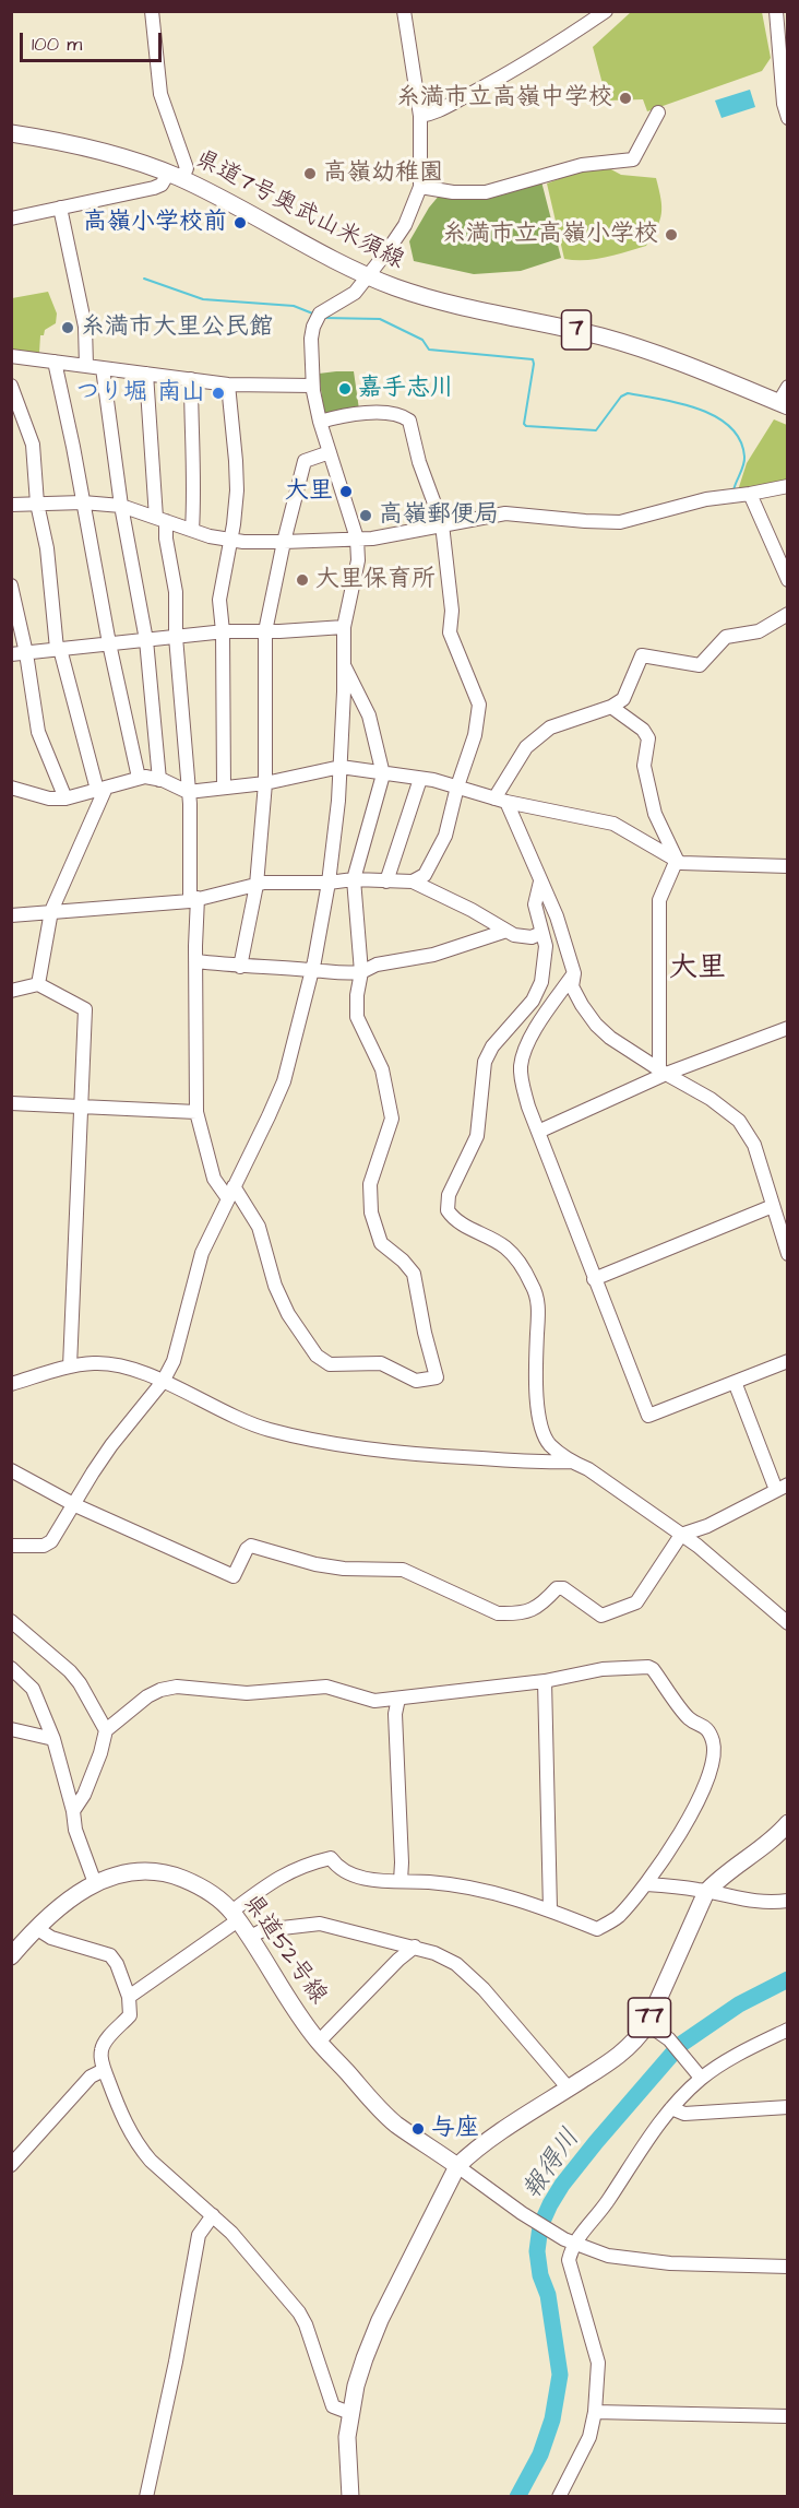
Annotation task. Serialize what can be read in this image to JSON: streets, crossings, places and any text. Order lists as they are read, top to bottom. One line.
{"streets":{"main road":["県道7号奥武山米須線","7","県道52号線","77"]},"crossings":[["県道52号線","77"]],"districts":["大里"],"water":["報得川"],"places":["糸満市立高嶺中学校","高嶺幼稚園","高嶺小学校前","糸満市立高嶺小学校","糸満市大里公民館","嘉手志川","つり堀 南山","大里","高嶺郵便局","大里保育所","与座"],"scale_bar":"100 m"}
